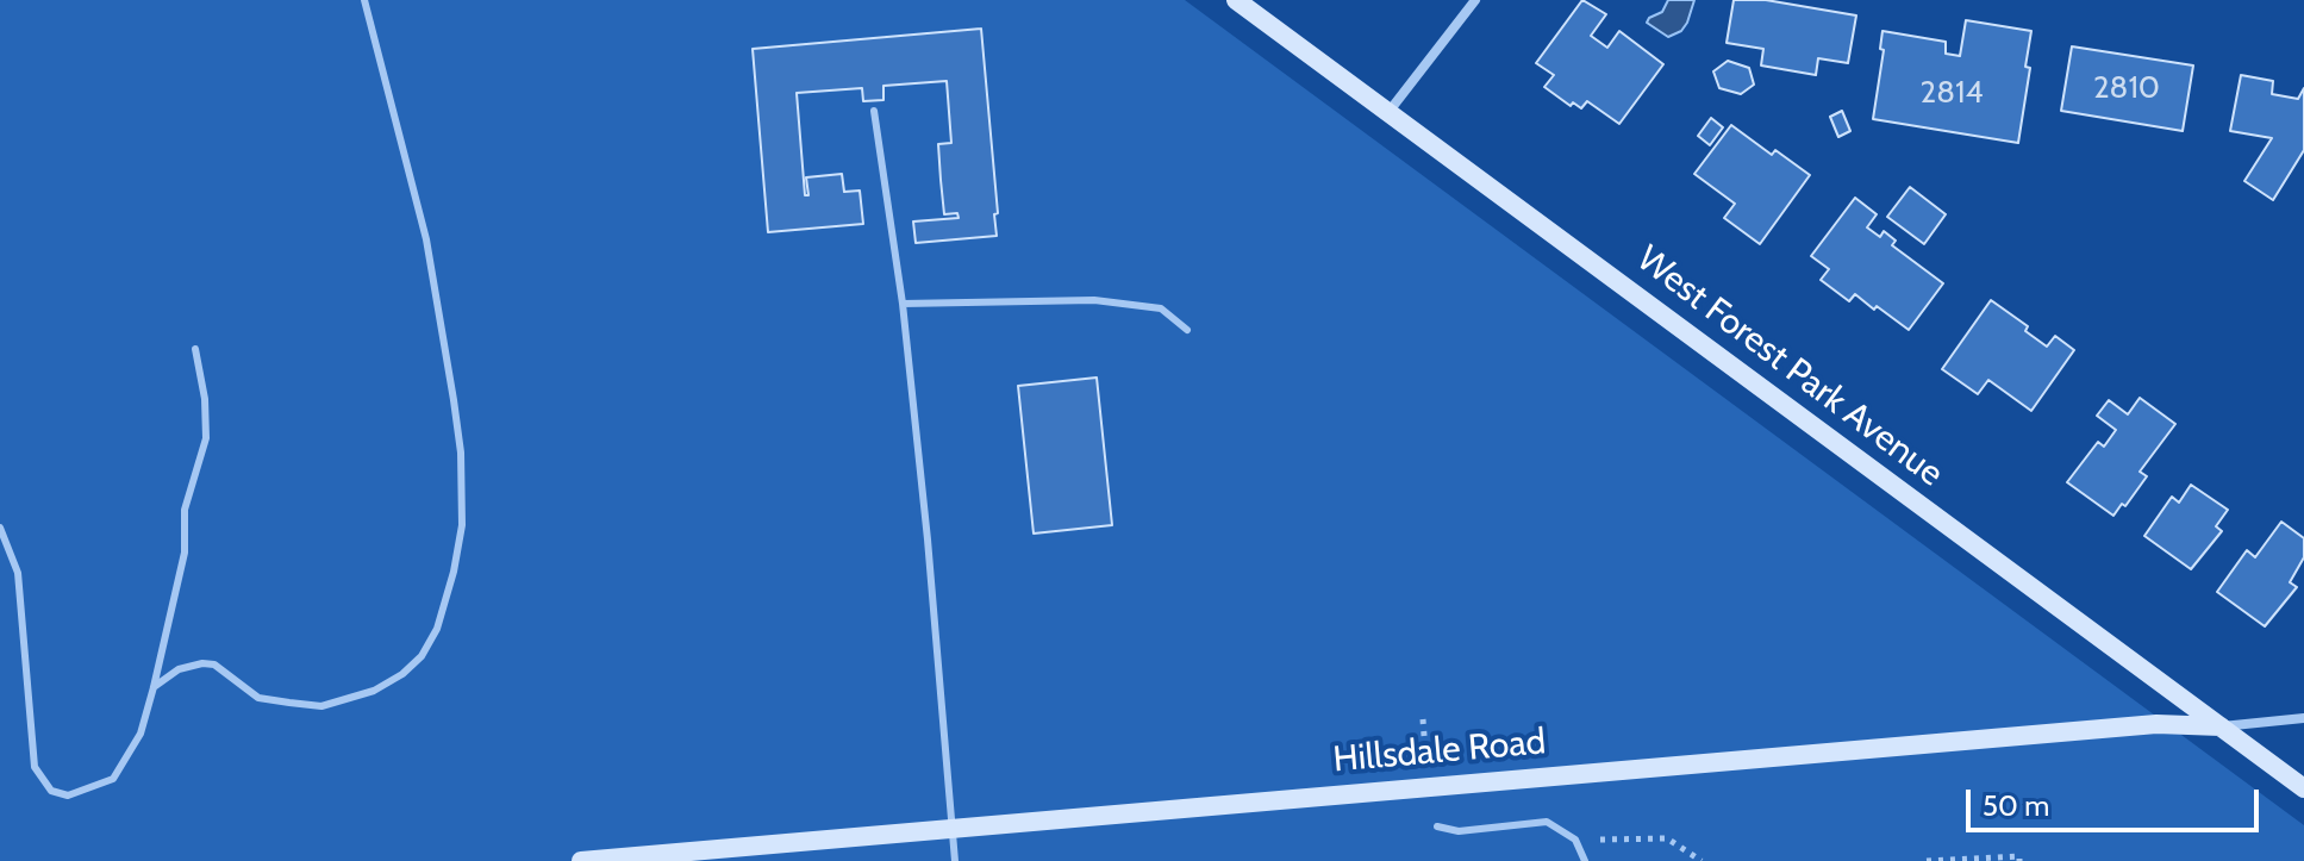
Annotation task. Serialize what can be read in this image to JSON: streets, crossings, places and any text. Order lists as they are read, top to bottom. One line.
{"streets":{"main road":["West Forest Park Avenue","Hillsdale Road"]},"crossings":[["West Forest Park Avenue","Hillsdale Road"]],"house_numbers":["2810","2814"],"scale_bar":"50 m"}
